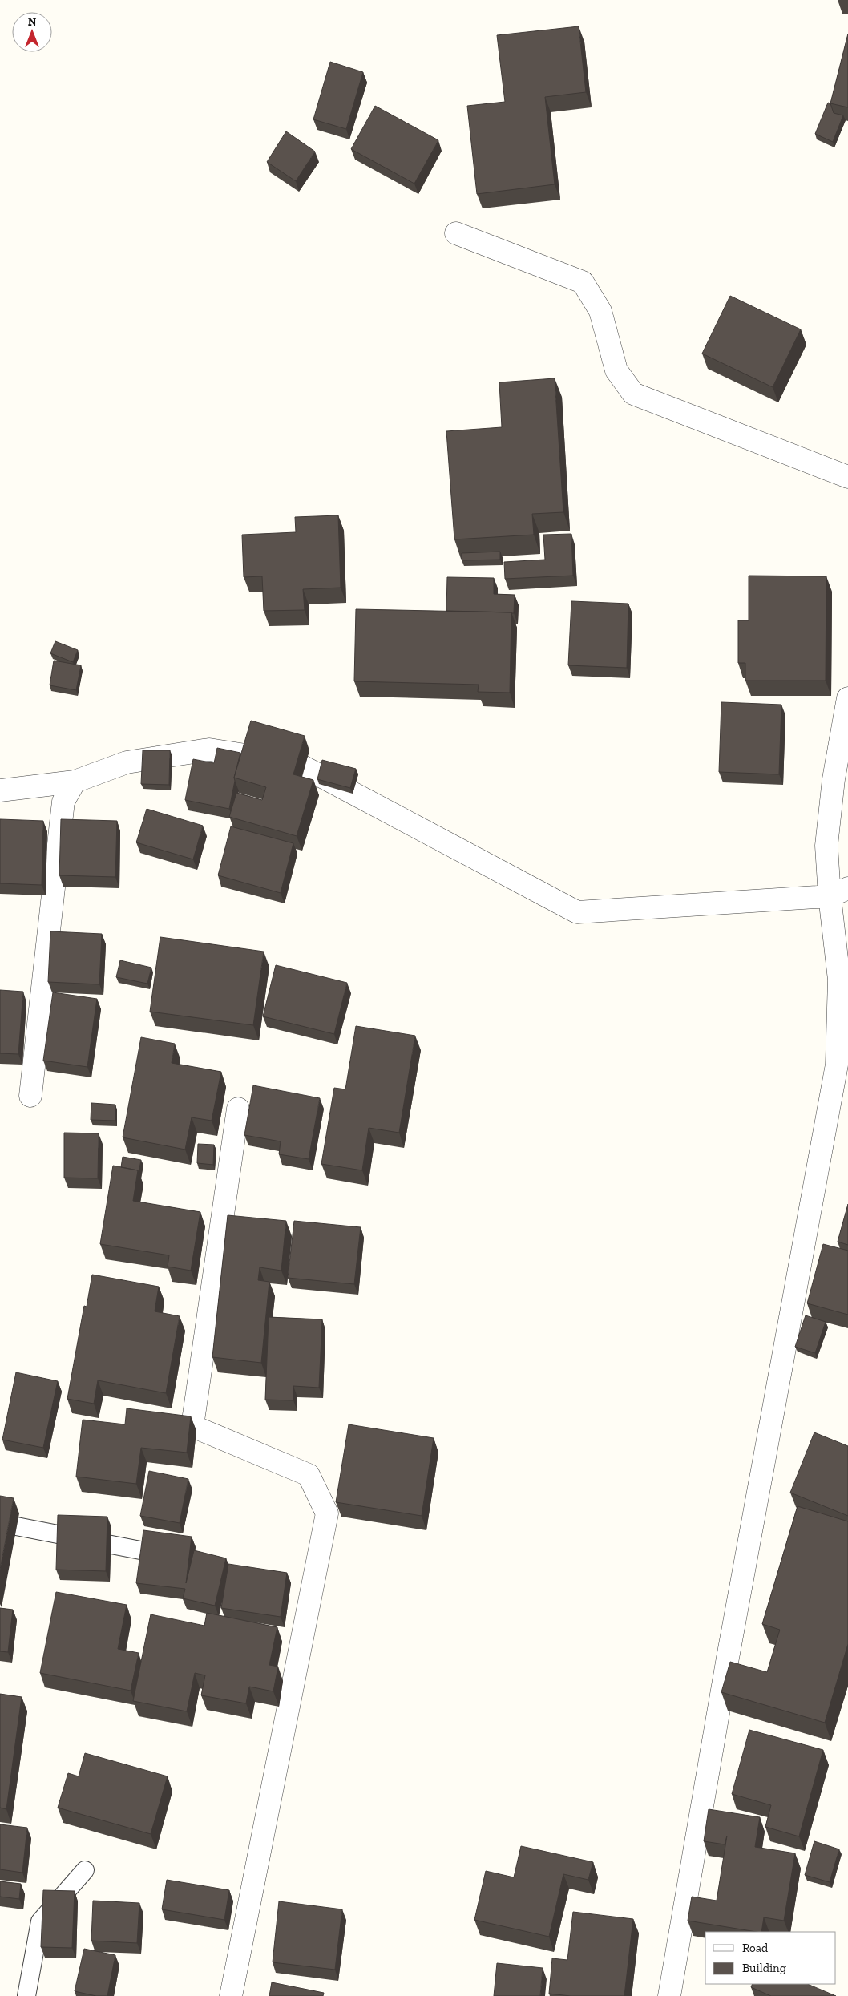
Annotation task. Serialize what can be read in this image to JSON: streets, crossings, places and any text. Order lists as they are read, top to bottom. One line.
{"legend":["Road","Building"],"north":"top"}
